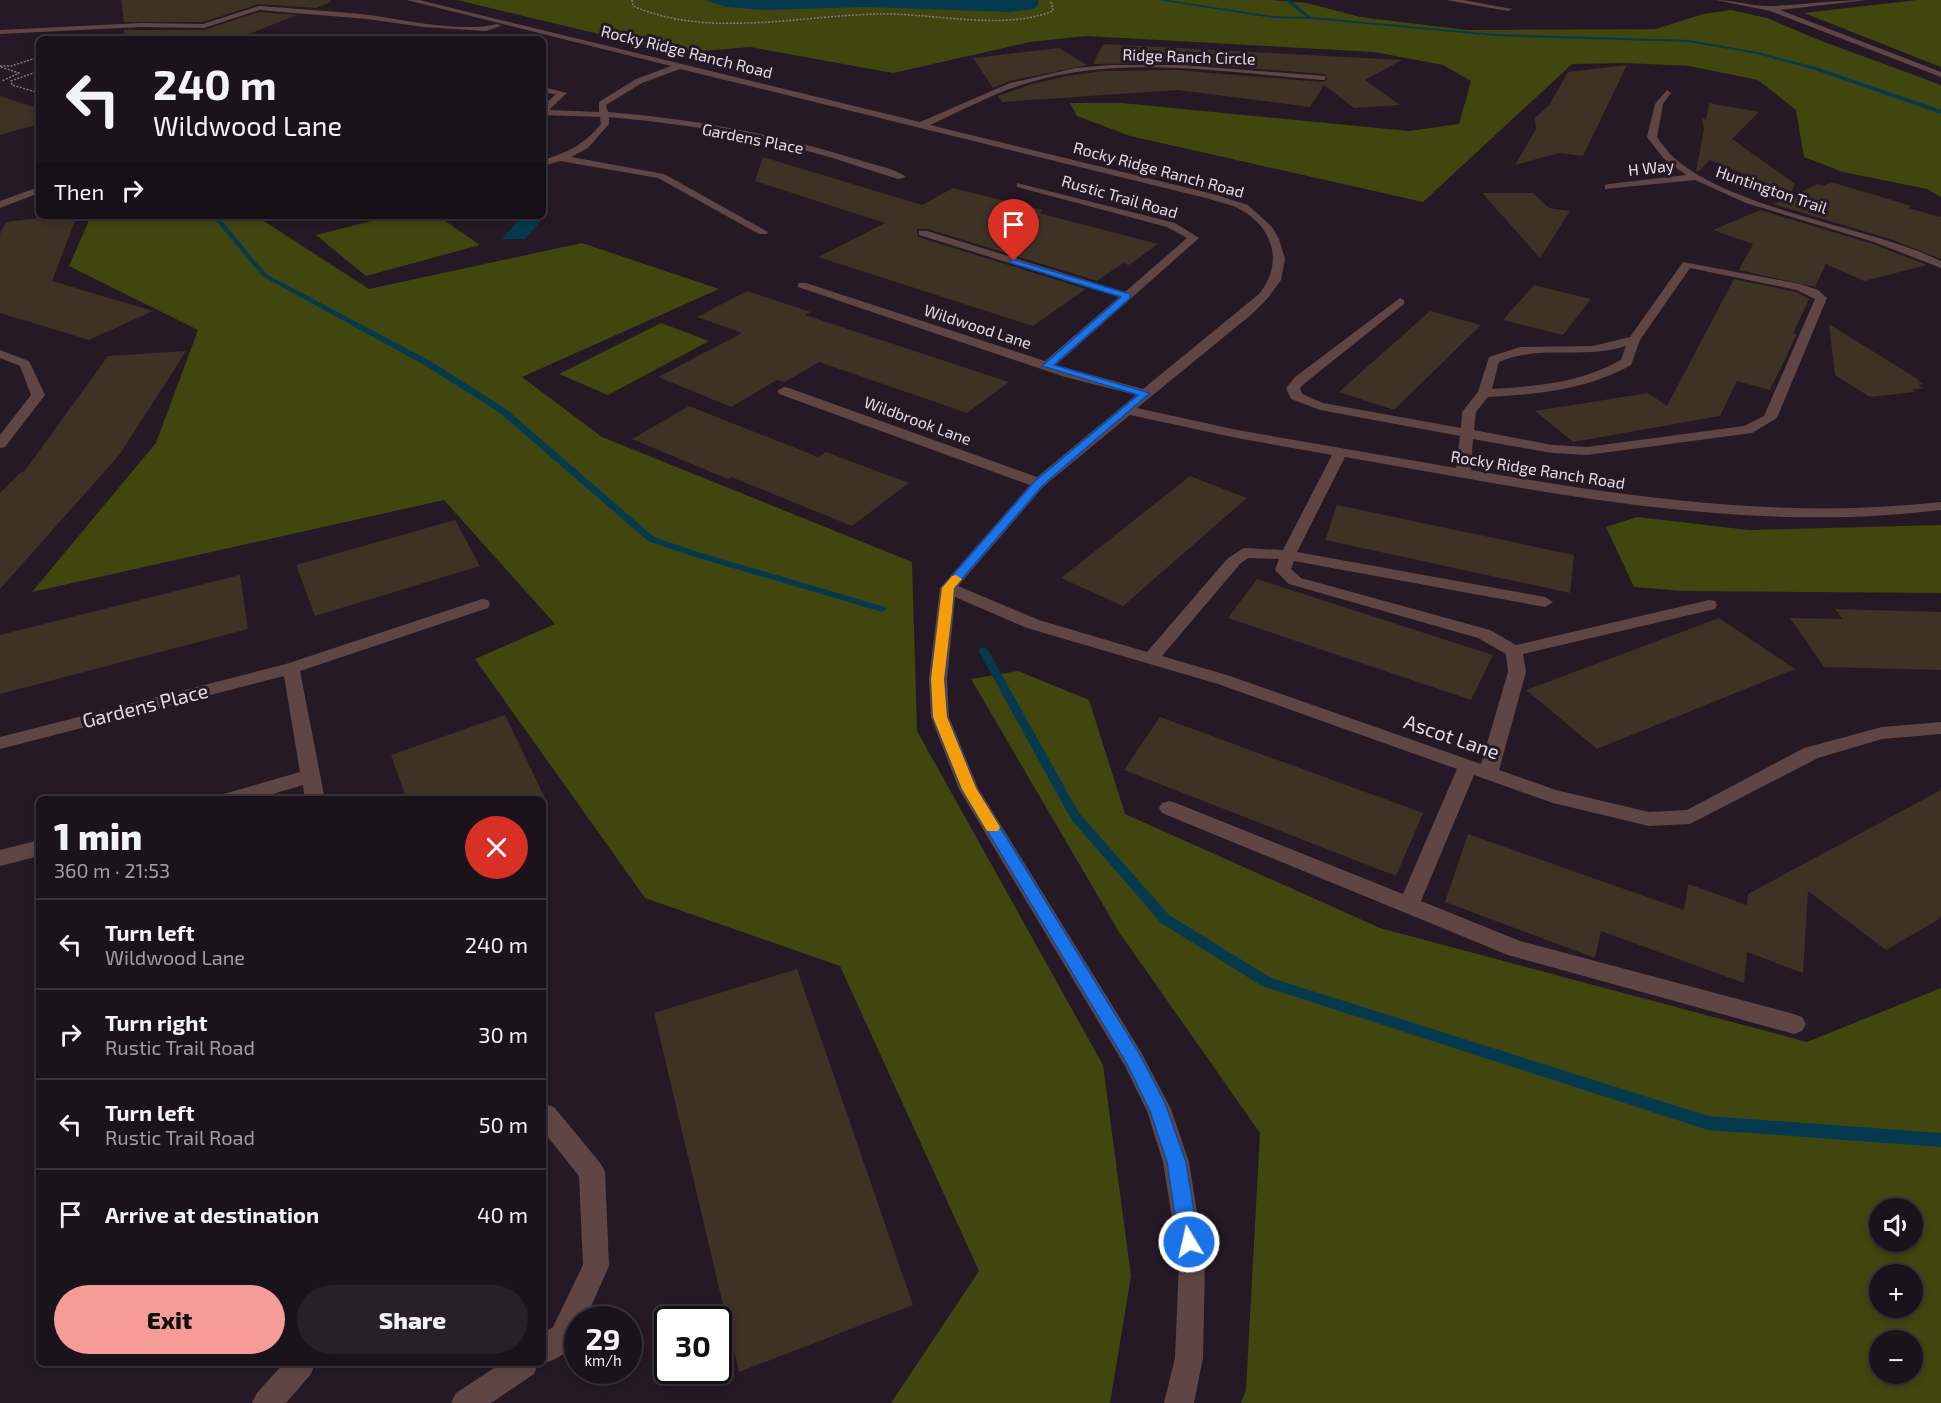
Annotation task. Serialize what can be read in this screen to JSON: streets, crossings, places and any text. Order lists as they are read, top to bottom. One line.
{"streets":{"street":["Rocky Ridge Ranch Road","Ridge Ranch Circle","Gardens Place","H Way","Huntington Trail","Rustic Trail Road","Wildwood Lane","Wildbrook Lane","Ascot Lane"]},"crossings":[["Rocky Ridge Ranch Road","Ridge Ranch Circle"],["Rocky Ridge Ranch Road","Wildwood Lane"],["H Way","Huntington Trail"],["Rustic Trail Road","Wildwood Lane"]],"page":{"turn":["240 m","Wildwood Lane"],"then":"Then","heading":["1 min","360 m · 21:53"],"list":[{"name":"Turn left","note":"Wildwood Lane","value":"240 m"},{"name":"Turn right","note":"Rustic Trail Road","value":"30 m"},{"name":"Turn left","note":"Rustic Trail Road","value":"50 m"},{"name":"Arrive at destination","value":"40 m"}],"map_buttons":["+","−"],"buttons":["Exit","Share"],"speed":"29 km/h","limit":"30"}}
